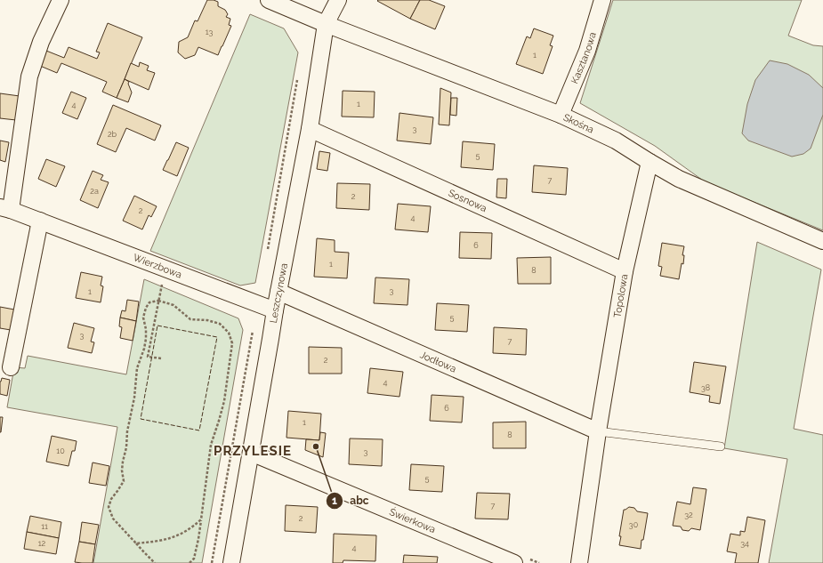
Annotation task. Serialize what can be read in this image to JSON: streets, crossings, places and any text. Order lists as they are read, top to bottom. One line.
{"streets":{"street":["Kasztanowa","Skośna","Sosnowa","Wierzbowa","Leszczynowa","Topolowa","Jodłowa","Świerkowa"]},"crossings":[["Kasztanowa","Skośna"],["Skośna","Leszczynowa"],["Skośna","Topolowa"],["Sosnowa","Leszczynowa"],["Sosnowa","Topolowa"],["Wierzbowa","Leszczynowa"],["Leszczynowa","Jodłowa"],["Leszczynowa","Świerkowa"],["Topolowa","Jodłowa"]],"districts":["PRZYLESIE"],"places":["abc"],"house_numbers":["13","1","1","4","3","2b","5","7","2a","2","2","4","6","1","8","3","1","5","3","7","2","4","38","6","1","8","10","3","5","7","32","2","30","11","12","34","4"]}
